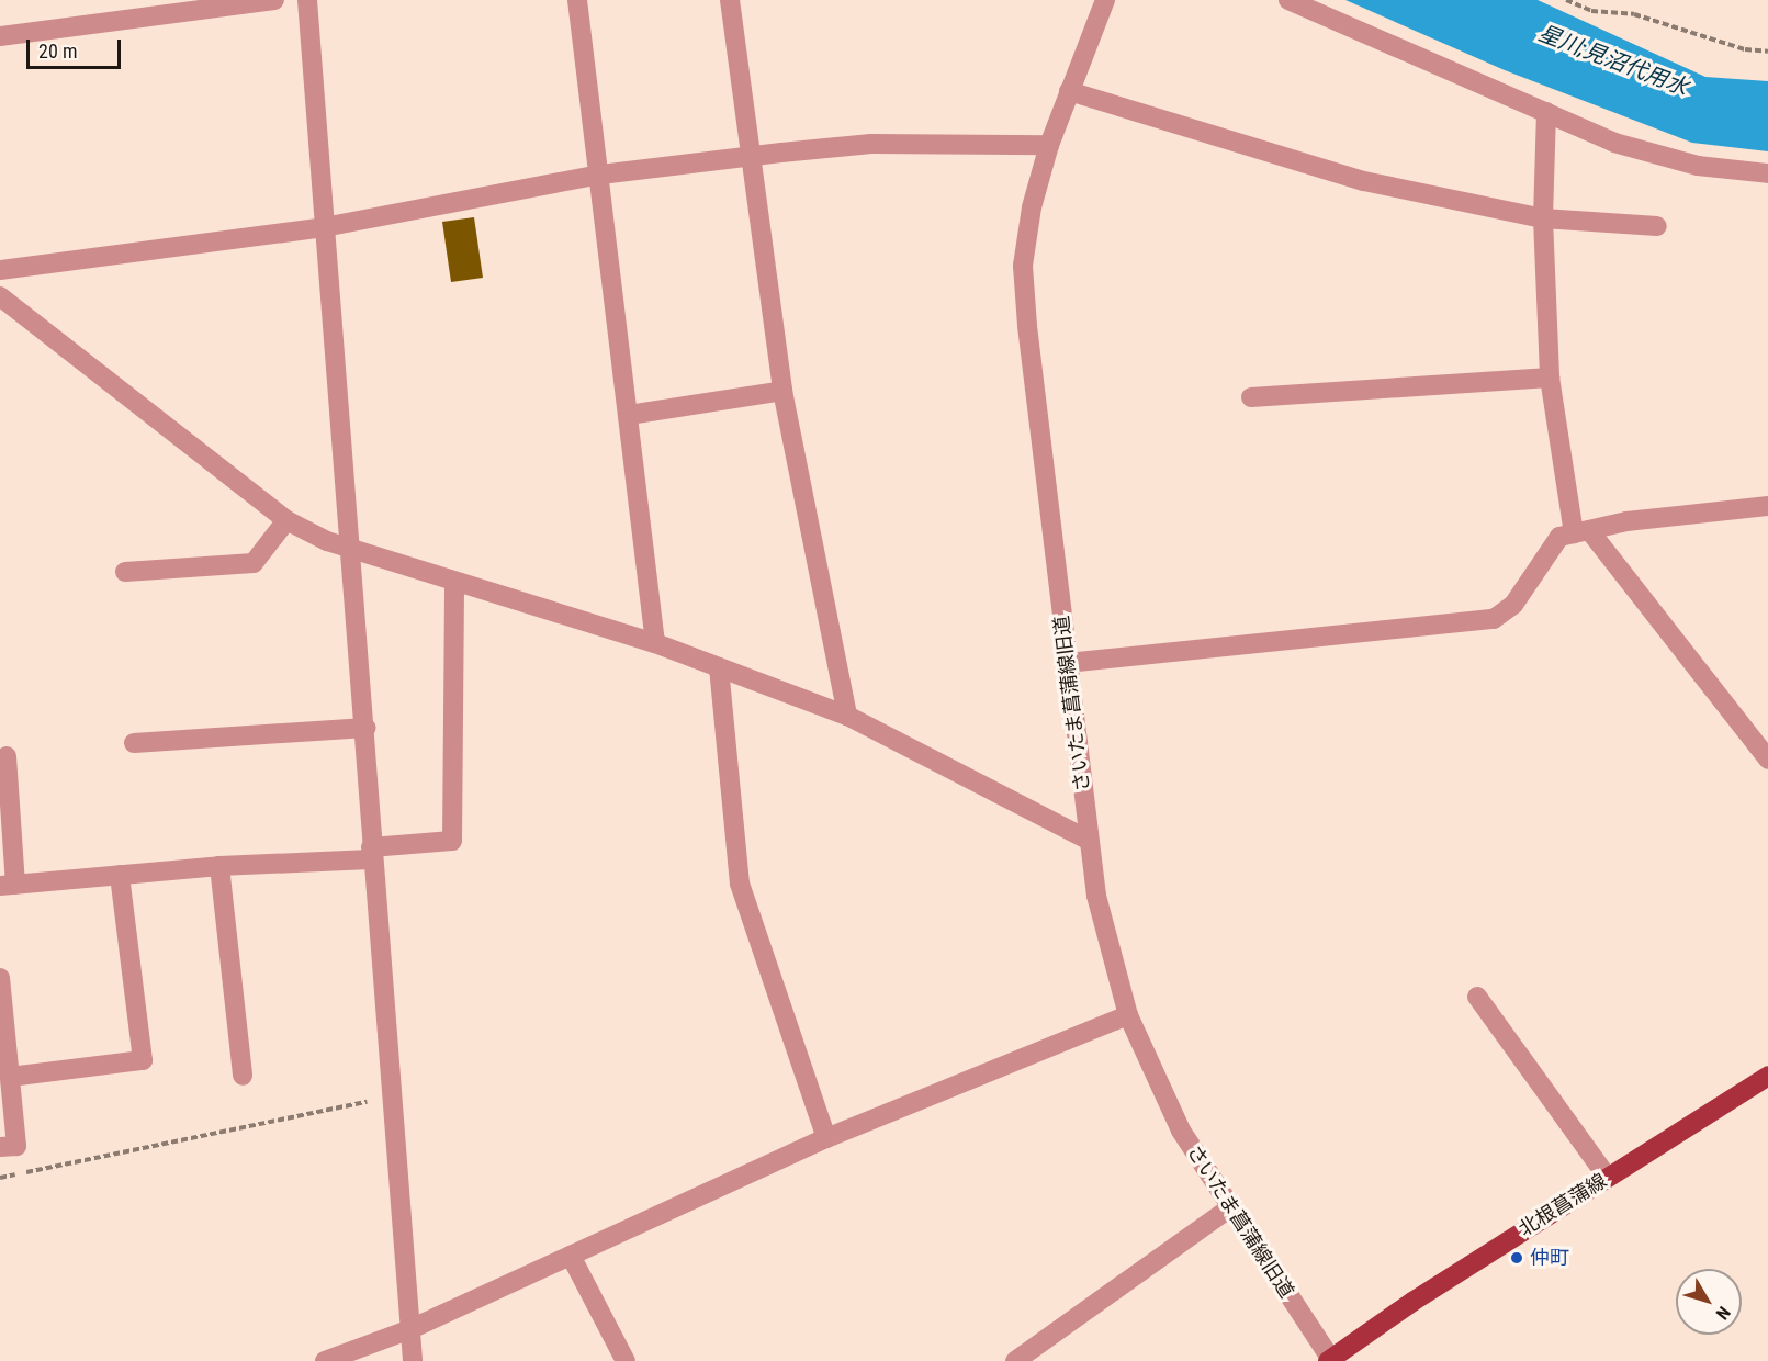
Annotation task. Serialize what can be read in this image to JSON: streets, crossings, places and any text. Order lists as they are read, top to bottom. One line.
{"streets":{"main road":["北根菖蒲線"],"street":["さいたま菖蒲線旧道"]},"crossings":[["さいたま菖蒲線旧道","北根菖蒲線"]],"water":["星川;見沼代用水"],"places":["仲町"],"scale_bar":"20 m","north":"bottom right"}
